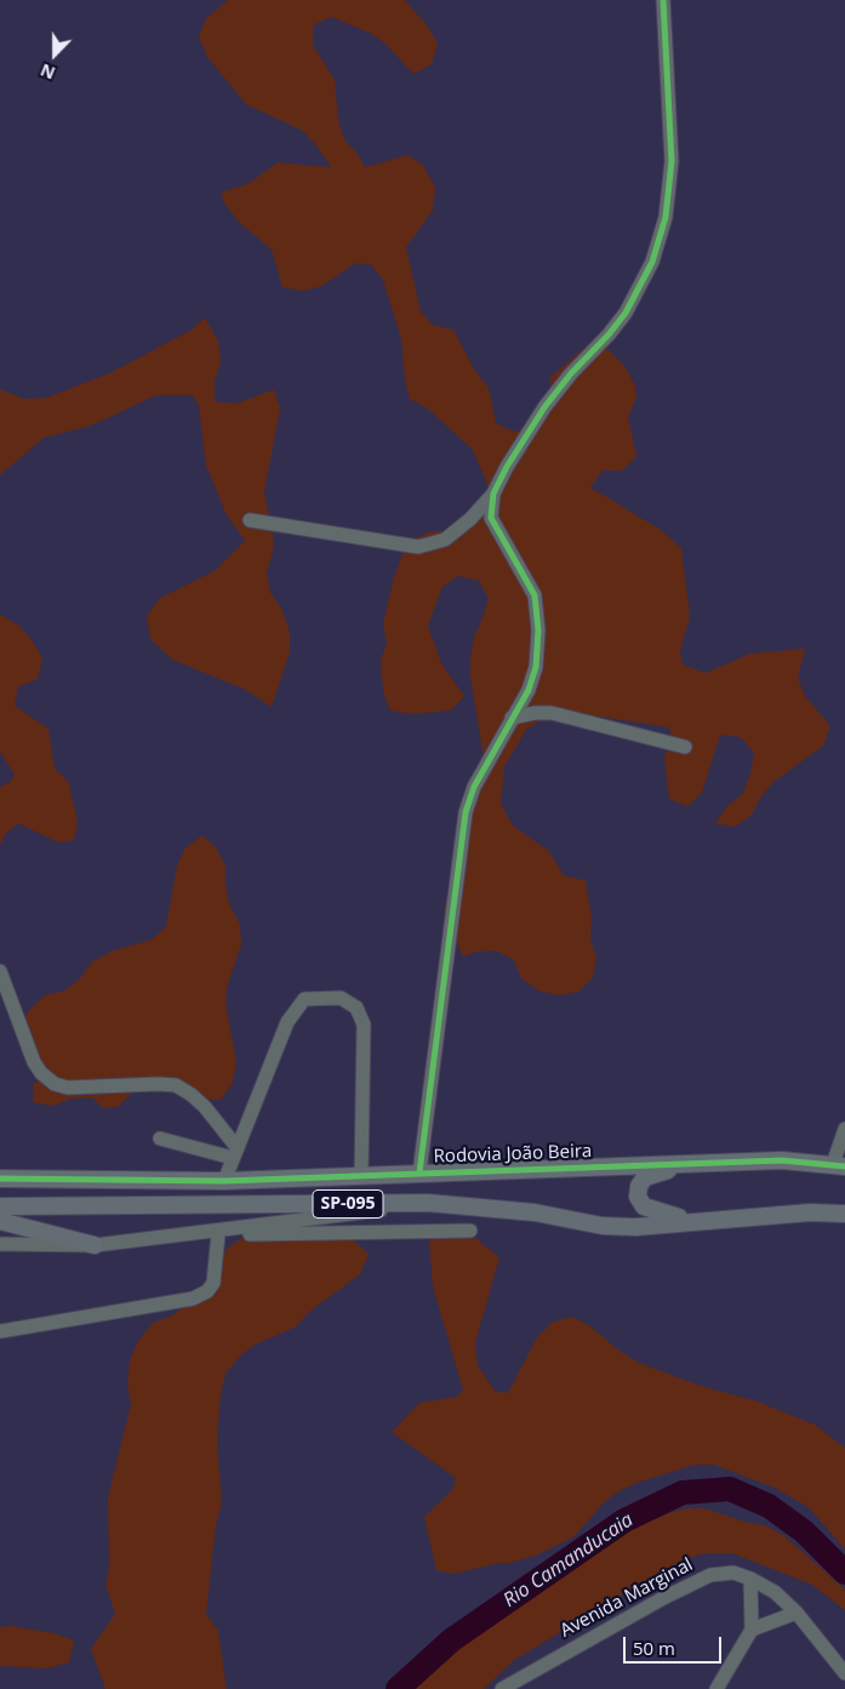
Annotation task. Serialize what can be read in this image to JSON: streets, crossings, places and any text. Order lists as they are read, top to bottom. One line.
{"streets":{"main road":["Rodovia João Beira","SP-095"],"street":["Avenida Marginal"]},"water":["Rio Camanducaia"],"scale_bar":"50 m","north":"bottom"}
